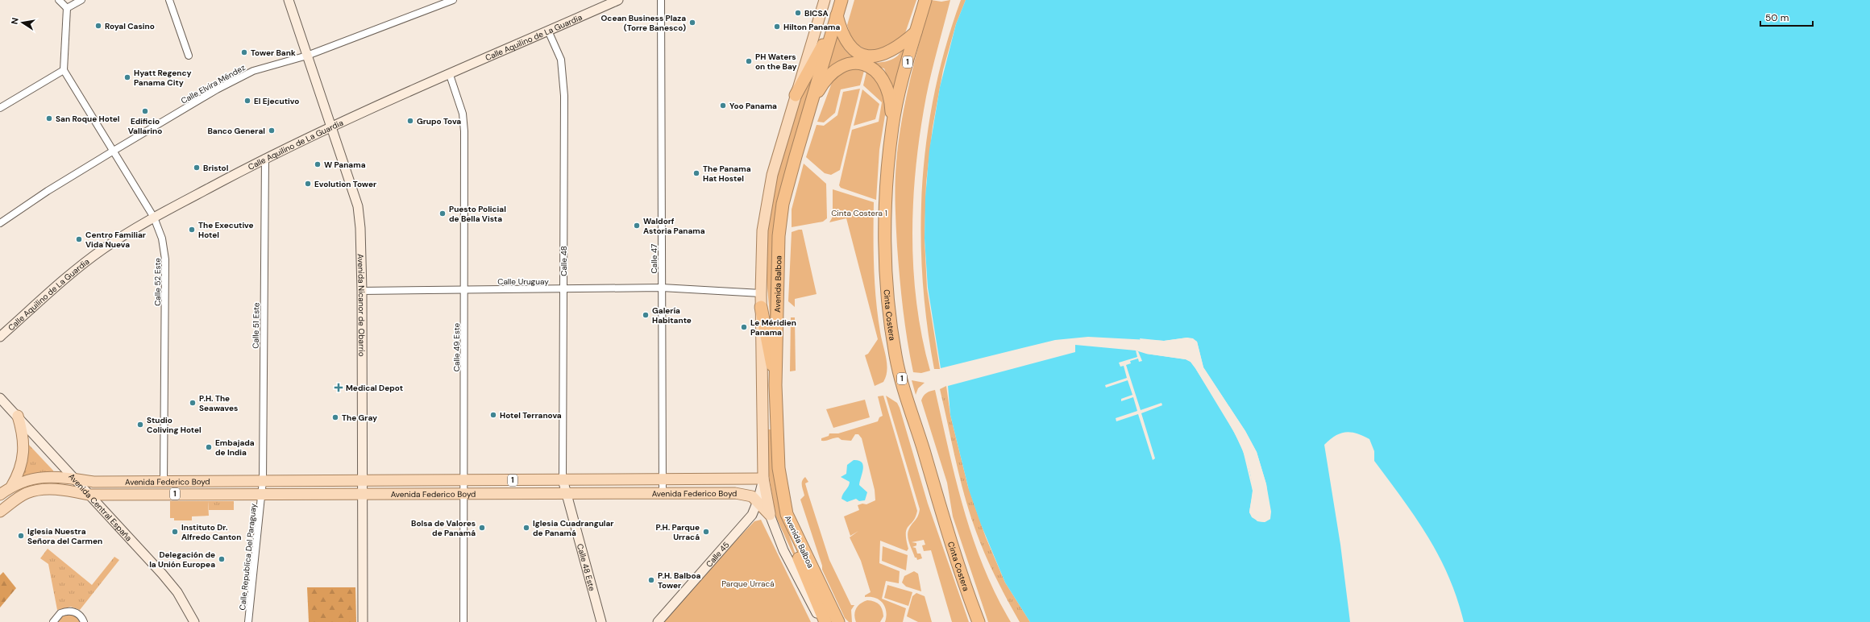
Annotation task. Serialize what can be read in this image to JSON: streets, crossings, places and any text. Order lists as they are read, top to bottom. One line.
{"streets":{"highway":["1","Avenida Balboa","Cinta Costera"],"main road":["Calle Aquilino de La Guardia","Calle 48","Avenida Nicanor de Obarrio","Avenida Federico Boyd","Avenida Central España","Calle 45","Calle 48 Este"],"street":["Calle Elvira Méndez","Calle 47","Calle Uruguay","Calle 52 Este","Calle 51 Este","Calle 49 Este","Calle Republica Del Paraguay"]},"crossings":[["Calle Aquilino de La Guardia","Calle 48"],["Calle Aquilino de La Guardia","Calle 52 Este"],["Calle Aquilino de La Guardia","Avenida Nicanor de Obarrio"],["Calle Aquilino de La Guardia","Calle 51 Este"],["Calle Aquilino de La Guardia","Calle 49 Este"],["1","Avenida Federico Boyd"],["1","Avenida Central España"],["Calle Elvira Méndez","Calle 52 Este"],["Calle Elvira Méndez","Avenida Nicanor de Obarrio"],["Calle 47","Calle Uruguay"],["Calle 47","Avenida Federico Boyd"],["Calle 48","Calle Uruguay"],["Calle 48","Avenida Federico Boyd"],["Calle 48","Calle 48 Este"],["Calle Uruguay","Avenida Balboa"],["Calle Uruguay","Avenida Nicanor de Obarrio"],["Calle Uruguay","Calle 49 Este"],["Calle 52 Este","Avenida Federico Boyd"],["Avenida Balboa","Avenida Federico Boyd"],["Avenida Balboa","Calle 45"],["Avenida Nicanor de Obarrio","Avenida Federico Boyd"],["Calle 51 Este","Avenida Federico Boyd"],["Calle 51 Este","Calle Republica Del Paraguay"],["Calle 49 Este","Avenida Federico Boyd"],["Avenida Federico Boyd","Avenida Central España"],["Avenida Federico Boyd","Calle 45"],["Avenida Federico Boyd","Calle Republica Del Paraguay"],["Avenida Federico Boyd","Calle 48 Este"]],"parks":["Cinta Costera 1","Parque Urracá"],"places":{"other":["BICSA","Ocean Business Plaza (Torre Banesco)","Royal Casino","Hilton Panama","Tower Bank","PH Waters on the Bay","Hyatt Regency Panama City","El Ejecutivo","Yoo Panama","Edificio Vallarino","San Roque Hotel","Grupo Tova","Banco General","W Panama","Bristol","The Panama Hat Hostel","Evolution Tower","Puesto Policial de Bella Vista","Waldorf Astoria Panama","The Executive Hotel","Centro Familiar Vida Nueva","Galería Habitante","Le Méridien Panama","P.H. The Seawaves","Hotel Terranova","The Gray","Studio Coliving Hotel","Embajada de India","Bolsa de Valores de Panamá","Iglesia Cuadrangular de Panamá","Instituto Dr. Alfredo Canton","P.H. Parque Urracá","Iglesia Nuestra Señora del Carmen","Delegación de la Unión Europea","P.H. Balboa Tower"],"health":["Medical Depot"]},"scale_bar":"50 m","north":"left"}
